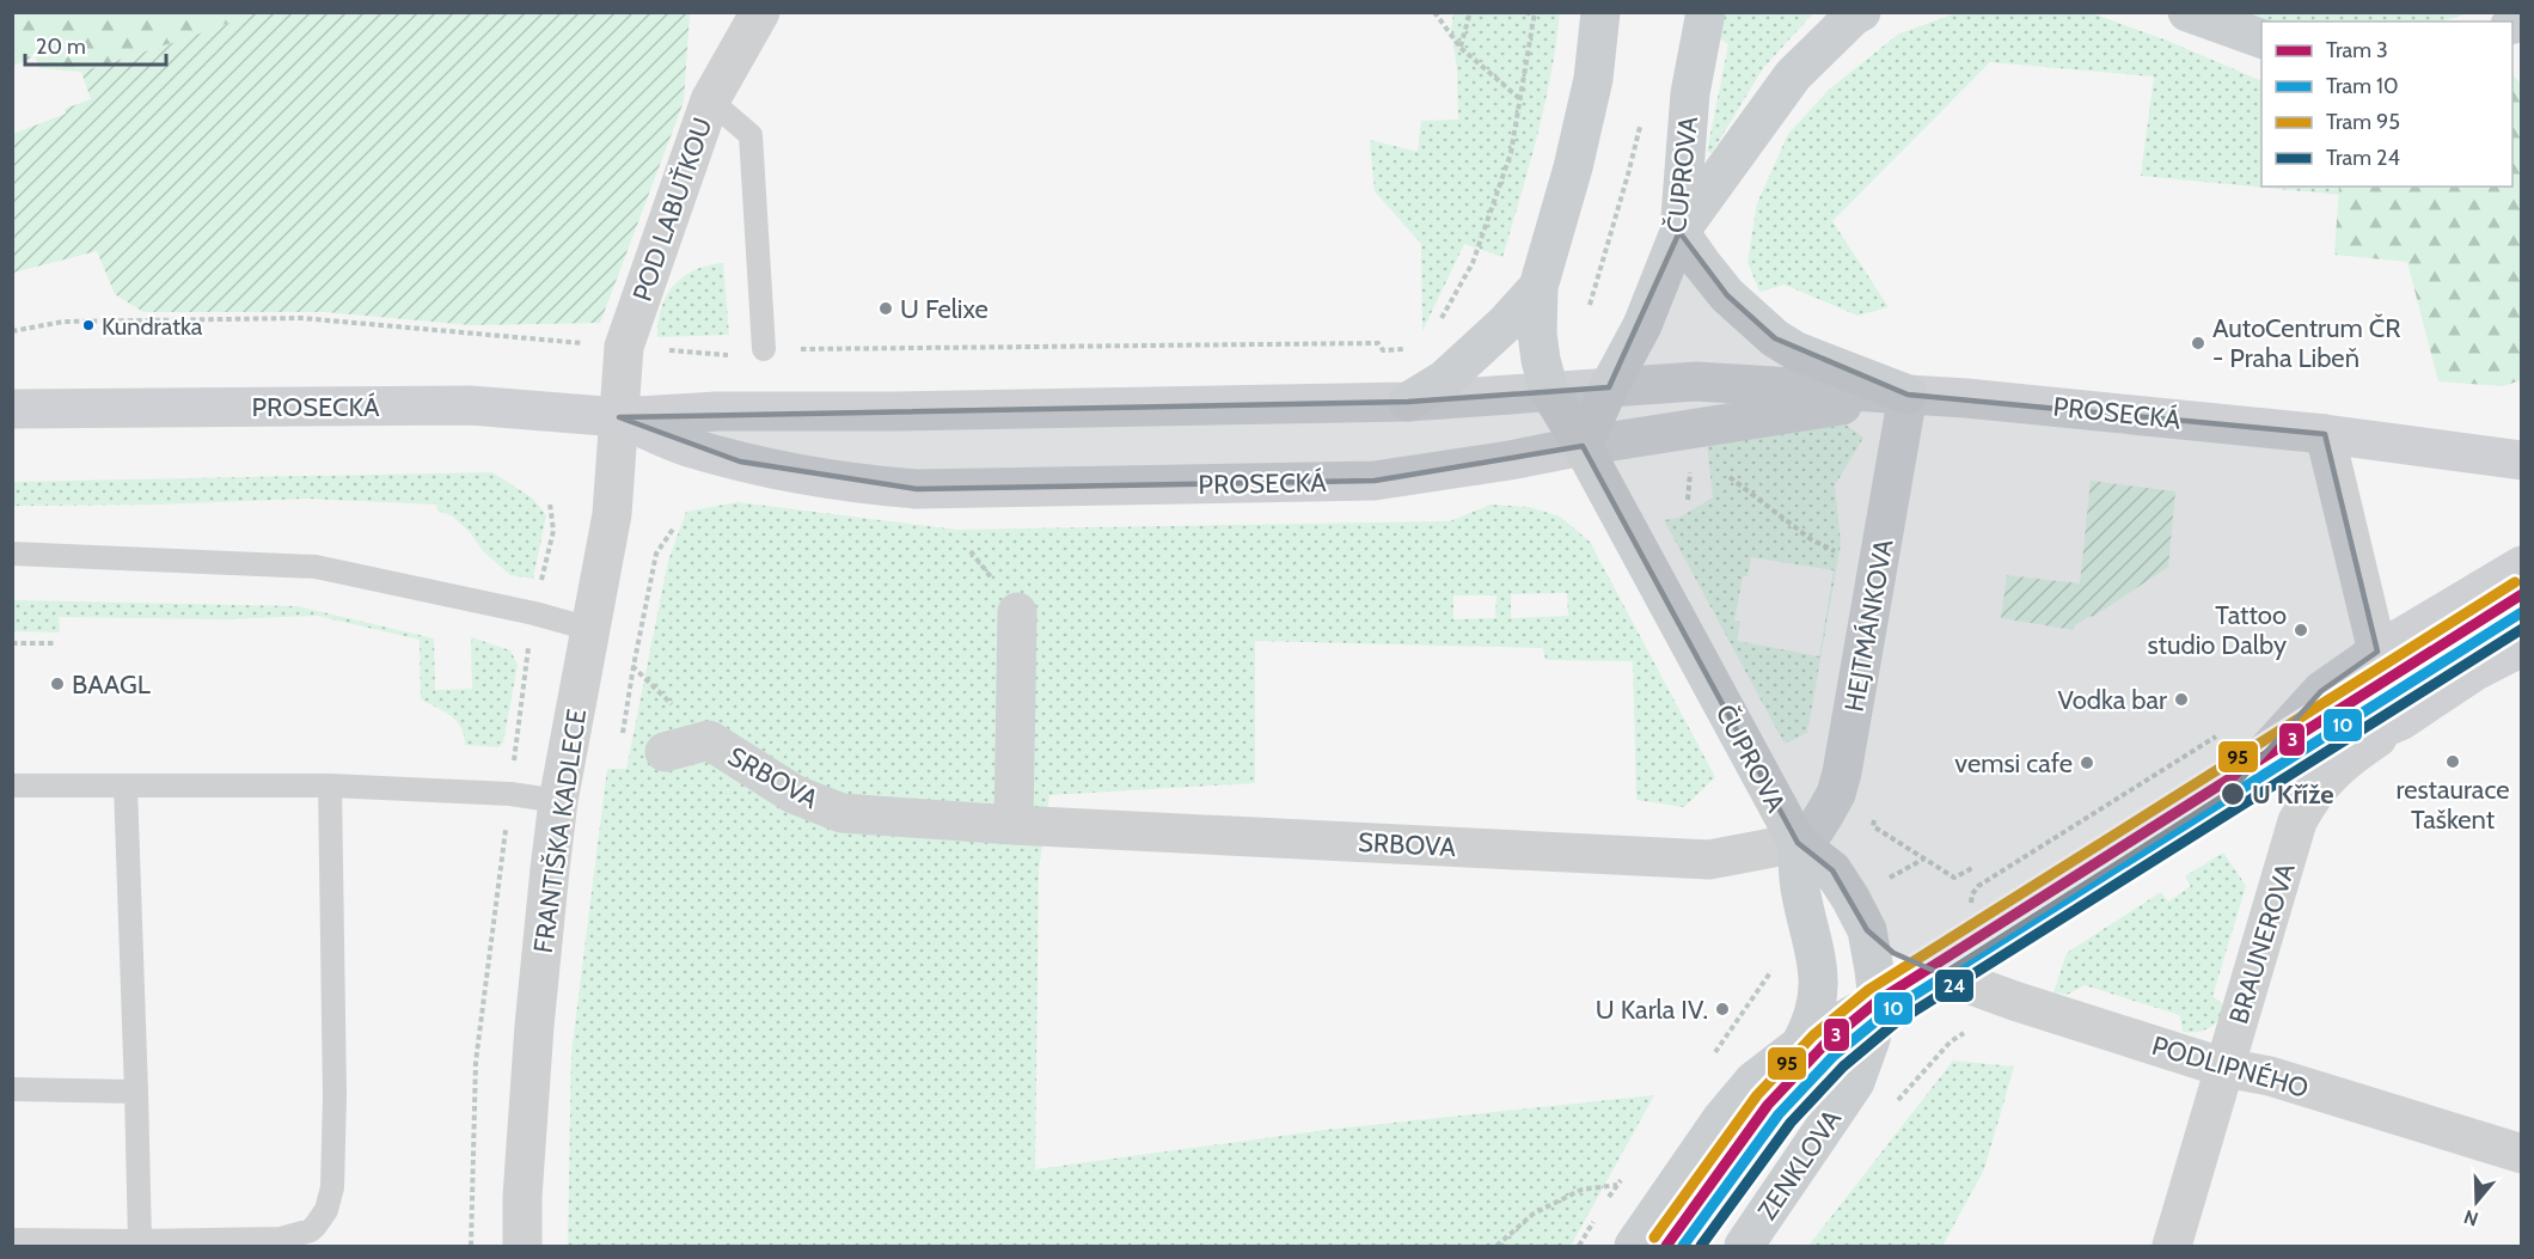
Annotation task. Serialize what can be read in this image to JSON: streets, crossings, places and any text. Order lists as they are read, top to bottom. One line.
{"streets":{"main road":["ČUPROVA","PROSECKÁ","ZENKLOVA"],"street":["POD LABUŤKOU","HEJTMÁNKOVA","SRBOVA","FRANTIŠKA KADLECE","BRAUNEROVA","PODLIPNÉHO"]},"crossings":[["ČUPROVA","PROSECKÁ"],["ČUPROVA","HEJTMÁNKOVA"],["ČUPROVA","SRBOVA"],["ČUPROVA","ZENKLOVA"],["POD LABUŤKOU","PROSECKÁ"],["POD LABUŤKOU","FRANTIŠKA KADLECE"],["PROSECKÁ","HEJTMÁNKOVA"],["PROSECKÁ","FRANTIŠKA KADLECE"],["HEJTMÁNKOVA","SRBOVA"],["BRAUNEROVA","PODLIPNÉHO"]],"places":["U Felixe","Kundratka","AutoCentrum ČR - Praha Libeň","Tattoo studio Dalby","BAAGL","Vodka bar","restaurace Taškent","vemsi cafe","U Kříže","U Karla IV."],"lines":["tram line 95","tram line 3","tram line 10","tram line 24"],"legend":["Tram 3","Tram 10","Tram 95","Tram 24"],"scale_bar":"20 m","north":"bottom"}
